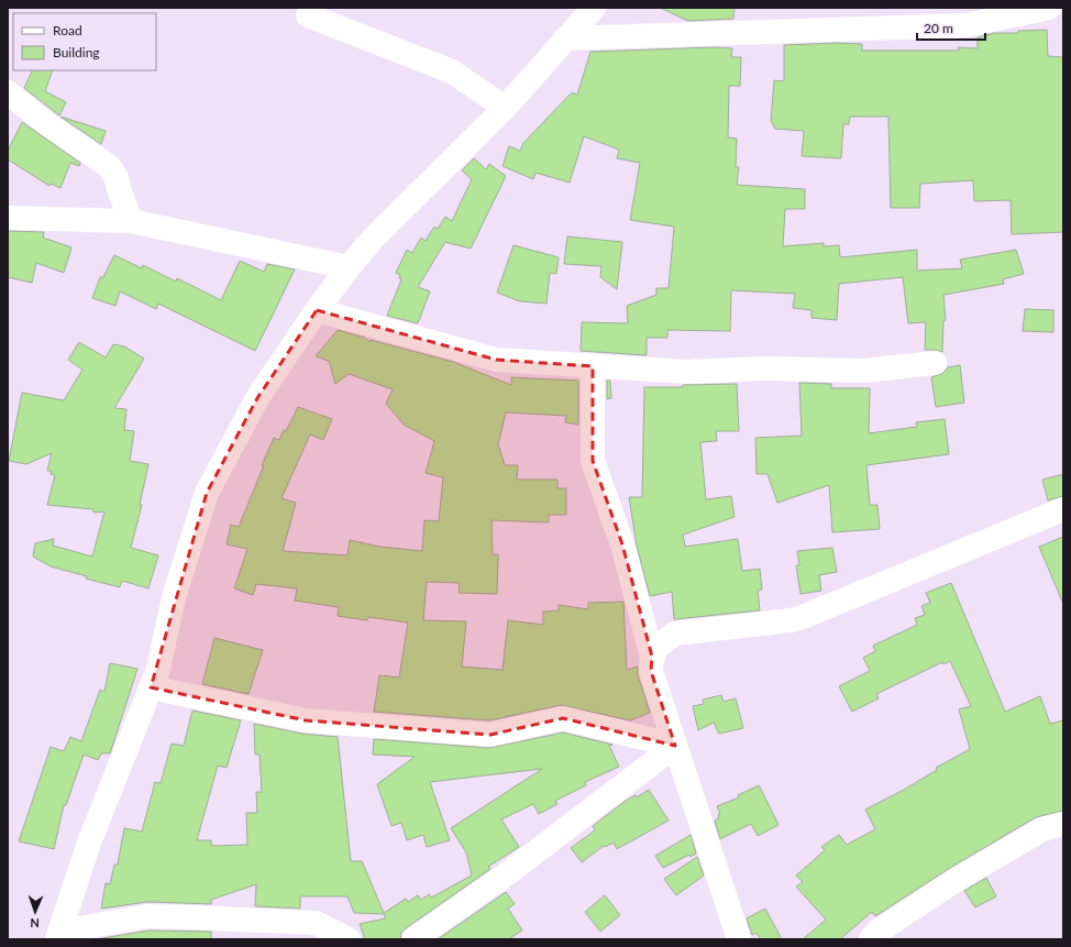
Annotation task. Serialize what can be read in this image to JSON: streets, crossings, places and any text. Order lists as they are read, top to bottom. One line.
{"legend":["Road","Building"],"scale_bar":"20 m","north":"bottom"}
